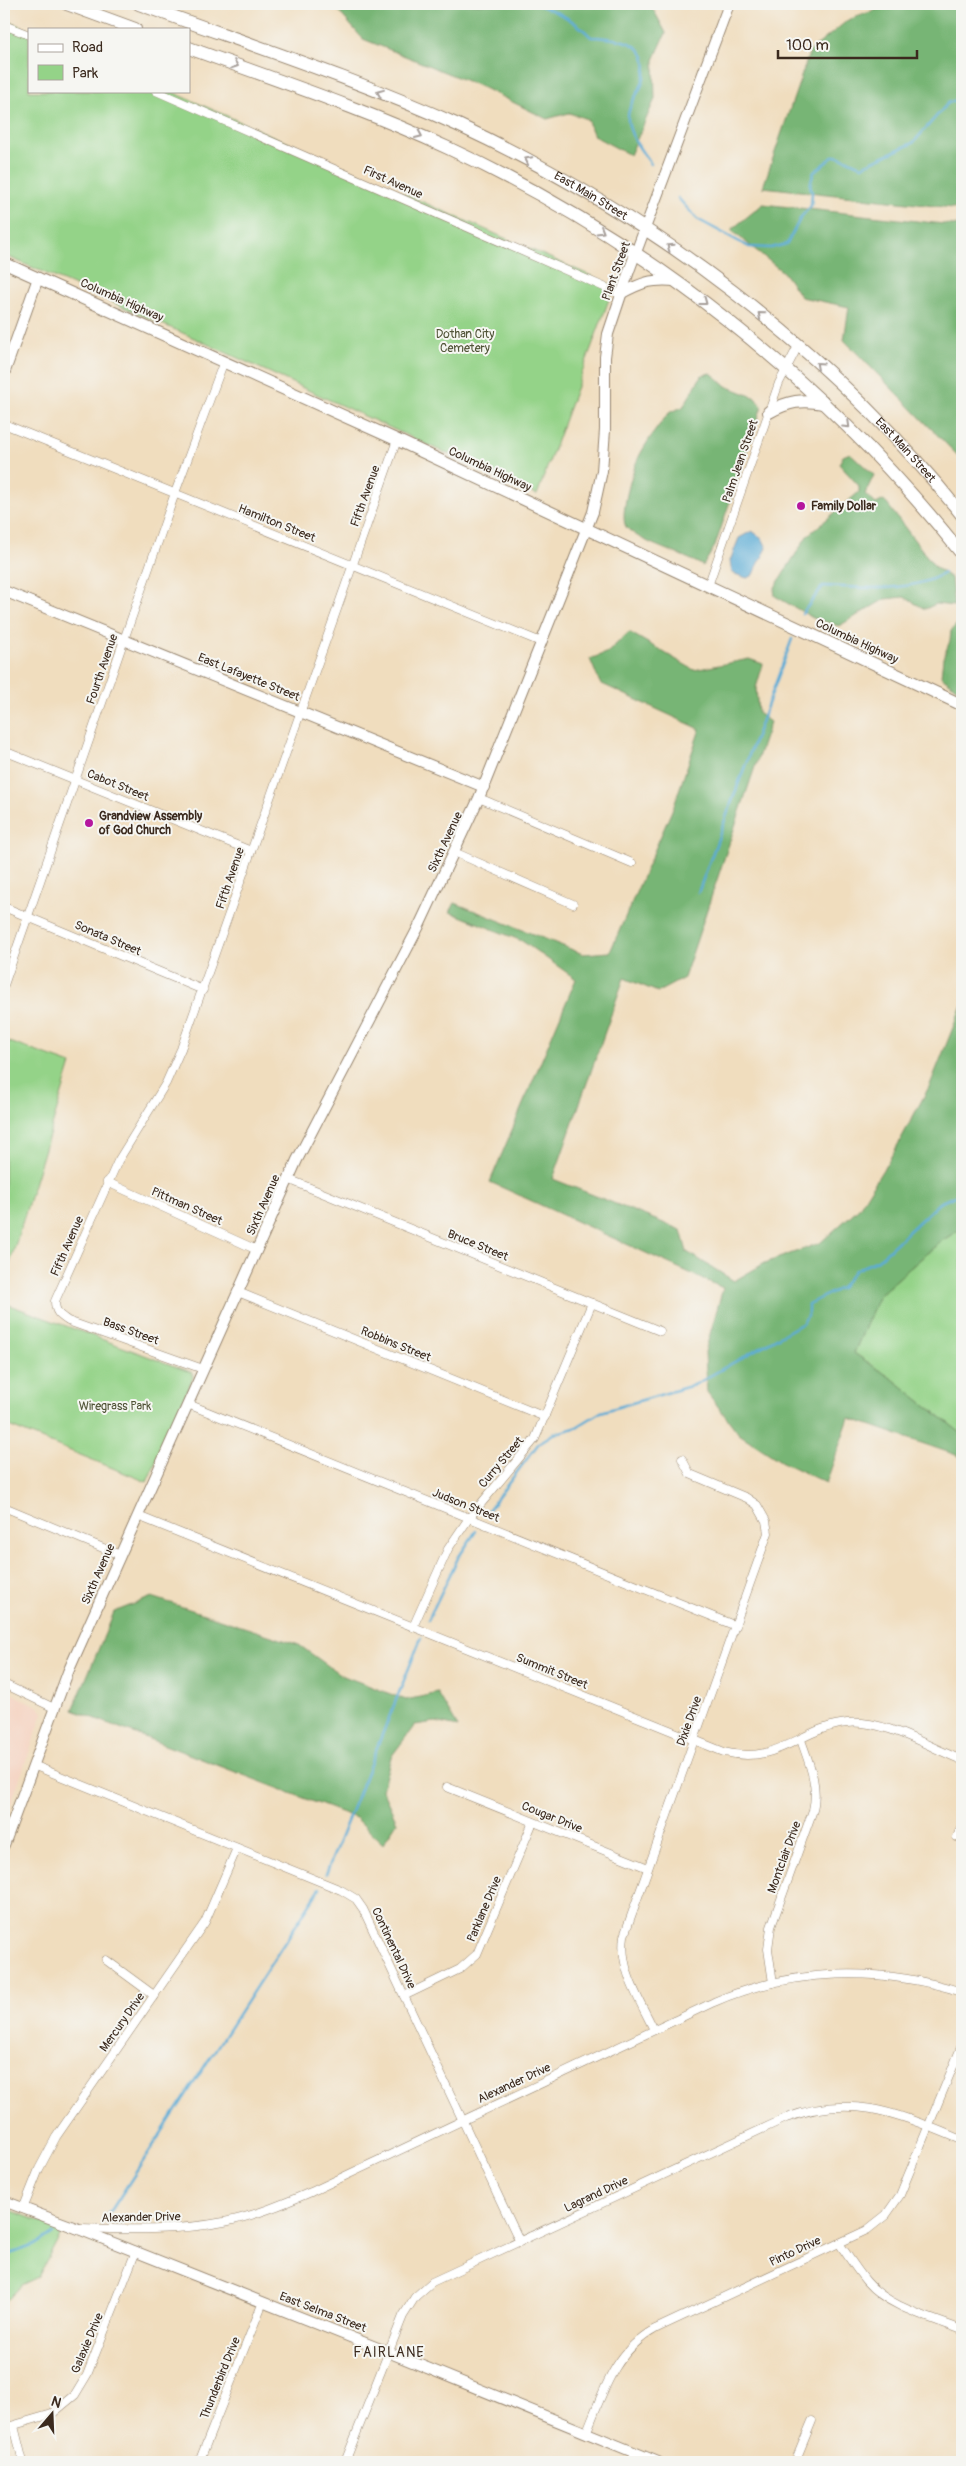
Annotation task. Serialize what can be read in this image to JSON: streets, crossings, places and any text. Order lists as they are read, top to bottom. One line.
{"streets":{"main road":["East Main Street","Columbia Highway"],"street":["First Avenue","Plant Street","Palm Jean Street","Fifth Avenue","Hamilton Street","Fourth Avenue","East Lafayette Street","Cabot Street","Sixth Avenue","Sonata Street","Pittman Street","Bruce Street","Bass Street","Robbins Street","Curry Street","Judson Street","Summit Street","Dixie Drive","Cougar Drive","Montclair Drive","Parklane Drive","Continental Drive","Mercury Drive","Alexander Drive","Lagrand Drive","Pinto Drive","East Selma Street","Galaxie Drive","Thunderbird Drive"]},"crossings":[["First Avenue","Plant Street"],["East Main Street","Plant Street"],["East Main Street","Palm Jean Street"],["Plant Street","Columbia Highway"],["Plant Street","Sixth Avenue"],["Columbia Highway","Palm Jean Street"],["Columbia Highway","Fifth Avenue"],["Columbia Highway","Fourth Avenue"],["Fifth Avenue","Hamilton Street"],["Fifth Avenue","East Lafayette Street"],["Fifth Avenue","Cabot Street"],["Fifth Avenue","Sonata Street"],["Fifth Avenue","Pittman Street"],["Fifth Avenue","Bass Street"],["Hamilton Street","Fourth Avenue"],["Hamilton Street","Sixth Avenue"],["Fourth Avenue","East Lafayette Street"],["Fourth Avenue","Cabot Street"],["Fourth Avenue","Sonata Street"],["East Lafayette Street","Sixth Avenue"],["Sixth Avenue","Pittman Street"],["Sixth Avenue","Bruce Street"],["Sixth Avenue","Bass Street"],["Sixth Avenue","Robbins Street"],["Sixth Avenue","Judson Street"],["Sixth Avenue","Summit Street"],["Sixth Avenue","Continental Drive"],["Bruce Street","Curry Street"],["Robbins Street","Curry Street"],["Curry Street","Judson Street"],["Curry Street","Summit Street"],["Judson Street","Dixie Drive"],["Summit Street","Dixie Drive"],["Summit Street","Montclair Drive"],["Dixie Drive","Cougar Drive"],["Dixie Drive","Alexander Drive"],["Cougar Drive","Parklane Drive"],["Montclair Drive","Alexander Drive"],["Parklane Drive","Continental Drive"],["Continental Drive","Mercury Drive"],["Continental Drive","Alexander Drive"],["Continental Drive","Lagrand Drive"],["Mercury Drive","East Selma Street"],["Alexander Drive","East Selma Street"],["Lagrand Drive","Pinto Drive"],["Lagrand Drive","East Selma Street"],["Pinto Drive","East Selma Street"],["East Selma Street","Galaxie Drive"],["East Selma Street","Thunderbird Drive"]],"districts":["FAIRLANE"],"parks":["Dothan City Cemetery","Wiregrass Park"],"places":["Family Dollar","Grandview Assembly of God Church"],"legend":["Road","Park"],"scale_bar":"100 m","north":"top"}
